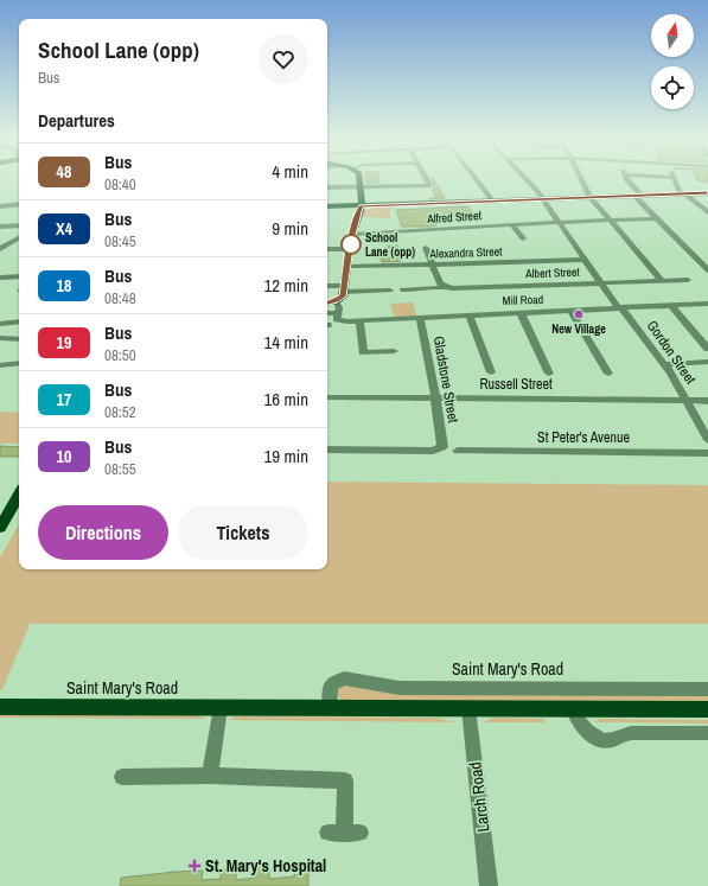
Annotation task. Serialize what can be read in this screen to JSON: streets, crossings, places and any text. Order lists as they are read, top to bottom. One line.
{"streets":{"main road":["Saint Mary's Road"],"street":["Alfred Street","Alexandra Street","Albert Street","Mill Road","Gordon Street","Gladstone Street","Russell Street","St Peter's Avenue","Larch Road"]},"crossings":[["Alfred Street","Gordon Street"],["Alexandra Street","Gordon Street"],["Albert Street","Gordon Street"],["Mill Road","Gordon Street"],["Mill Road","Gladstone Street"],["Gordon Street","Russell Street"],["Gladstone Street","Russell Street"],["Saint Mary's Road","Larch Road"]],"places":{"other":["School Lane (opp)","New Village"],"health":["St. Mary's Hospital"]},"lines":["bus line 48"],"north":"top","page":{"heading":[["School Lane (opp)","Bus"],"Departures"],"list":[{"mark":"48","name":"Bus","note":"08:40","value":"4 min"},{"mark":"X4","name":"Bus","note":"08:45","value":"9 min"},{"mark":"18","name":"Bus","note":"08:48","value":"12 min"},{"mark":"19","name":"Bus","note":"08:50","value":"14 min"},{"mark":"17","name":"Bus","note":"08:52","value":"16 min"},{"mark":"10","name":"Bus","note":"08:55","value":"19 min"}],"buttons":["Directions","Tickets"]}}
